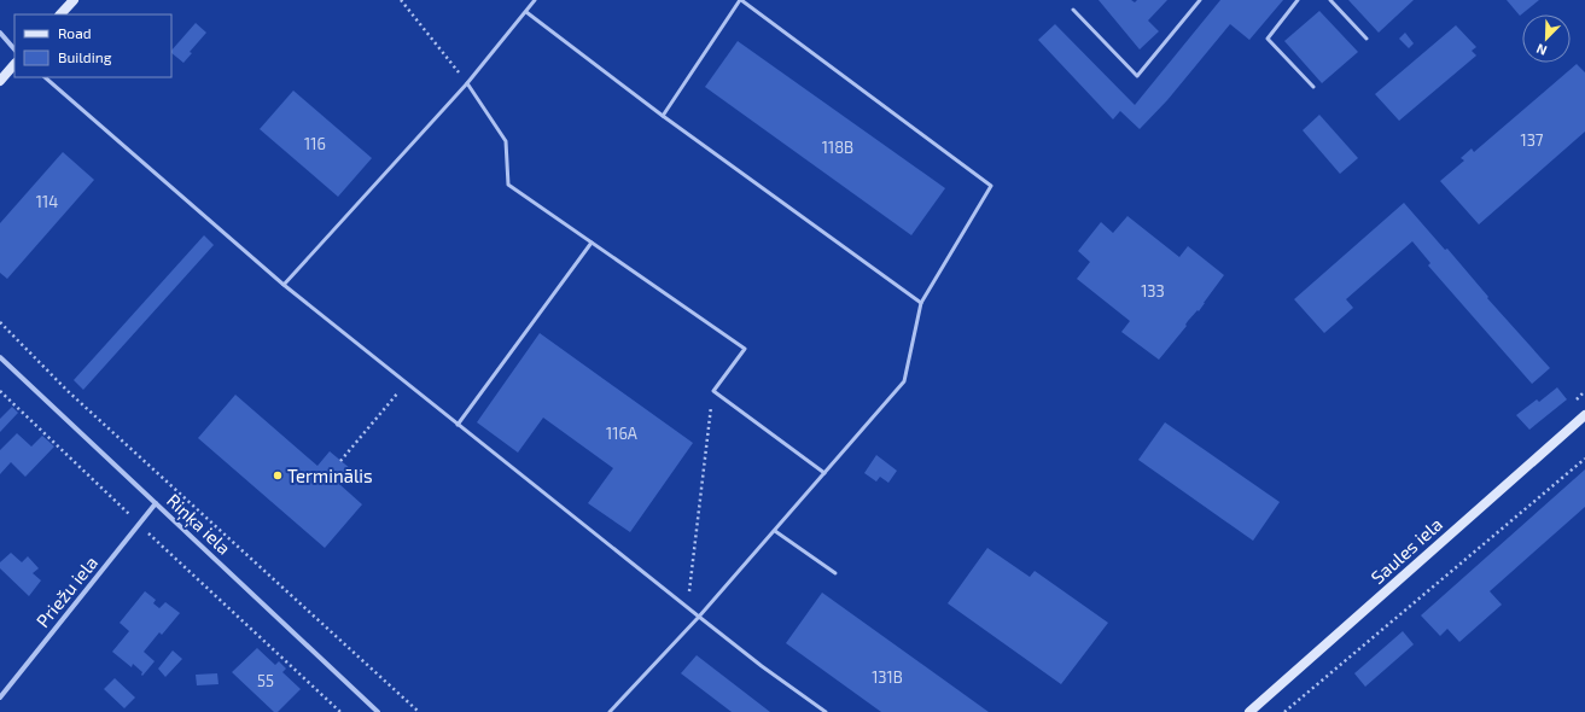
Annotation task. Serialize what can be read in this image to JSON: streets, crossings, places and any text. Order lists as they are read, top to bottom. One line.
{"streets":{"street":["Riņķa iela","Saules iela","Priežu iela"]},"crossings":[["Riņķa iela","Priežu iela"]],"places":["Terminālis"],"house_numbers":["137","116","118B","114","133","116A","131B","55"],"legend":["Road","Building"],"north":"bottom left"}
